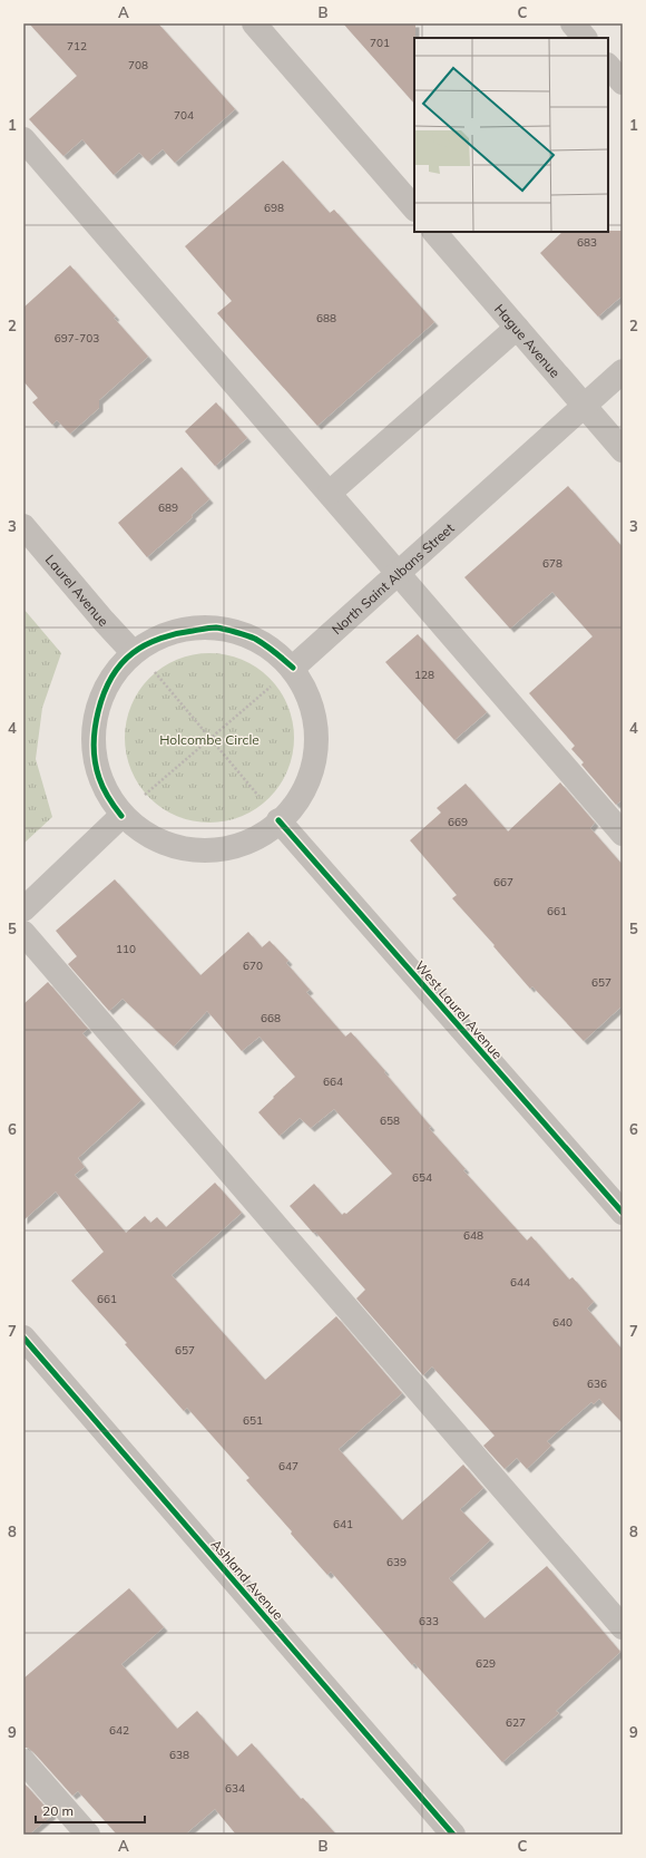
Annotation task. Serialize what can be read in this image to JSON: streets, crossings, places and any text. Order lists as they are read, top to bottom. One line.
{"streets":{"street":["Hague Avenue","North Saint Albans Street","Laurel Avenue","West Laurel Avenue","Ashland Avenue"]},"crossings":[["Hague Avenue","North Saint Albans Street"]],"parks":["Holcombe Circle"],"house_numbers":["701","712","708","704","698","683","688","697-703","689","678","128","669","667","661","110","670","657","668","664","658","654","648","644","661","640","657","636","651","647","641","639","633","629","627","642","638","634"],"scale_bar":"20 m","grid":{"columns":["A","B","C"],"rows":["1","2","3","4","5","6","7","8","9"]}}
